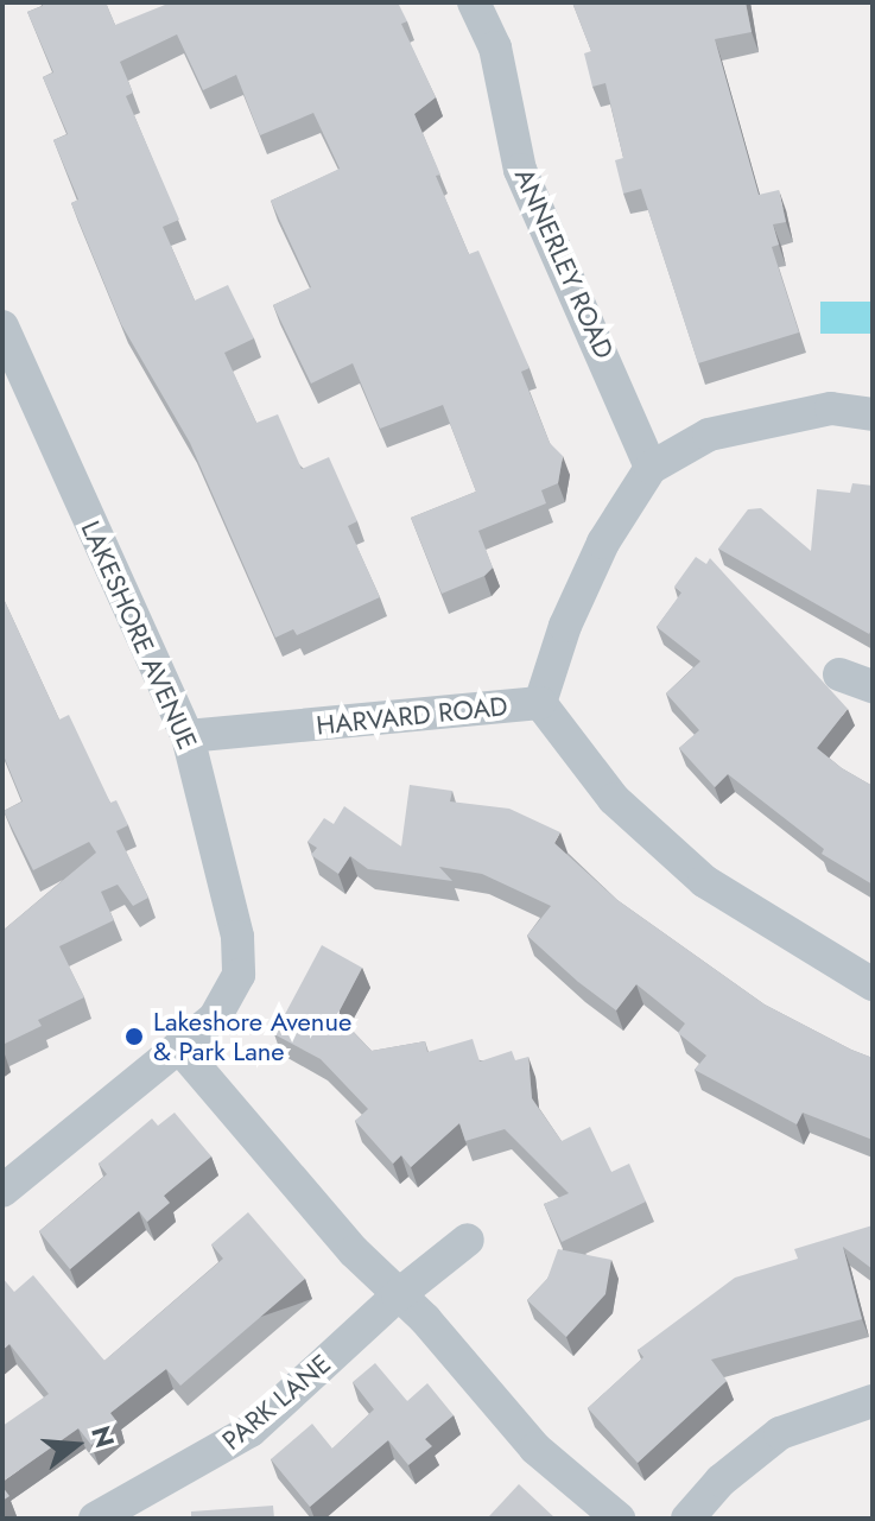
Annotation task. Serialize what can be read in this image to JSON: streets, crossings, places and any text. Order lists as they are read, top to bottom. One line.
{"streets":{"street":["ANNERLEY ROAD","LAKESHORE AVENUE","HARVARD ROAD","PARK LANE"]},"crossings":[["ANNERLEY ROAD","HARVARD ROAD"],["LAKESHORE AVENUE","HARVARD ROAD"]],"places":["Lakeshore Avenue & Park Lane"],"north":"right"}
